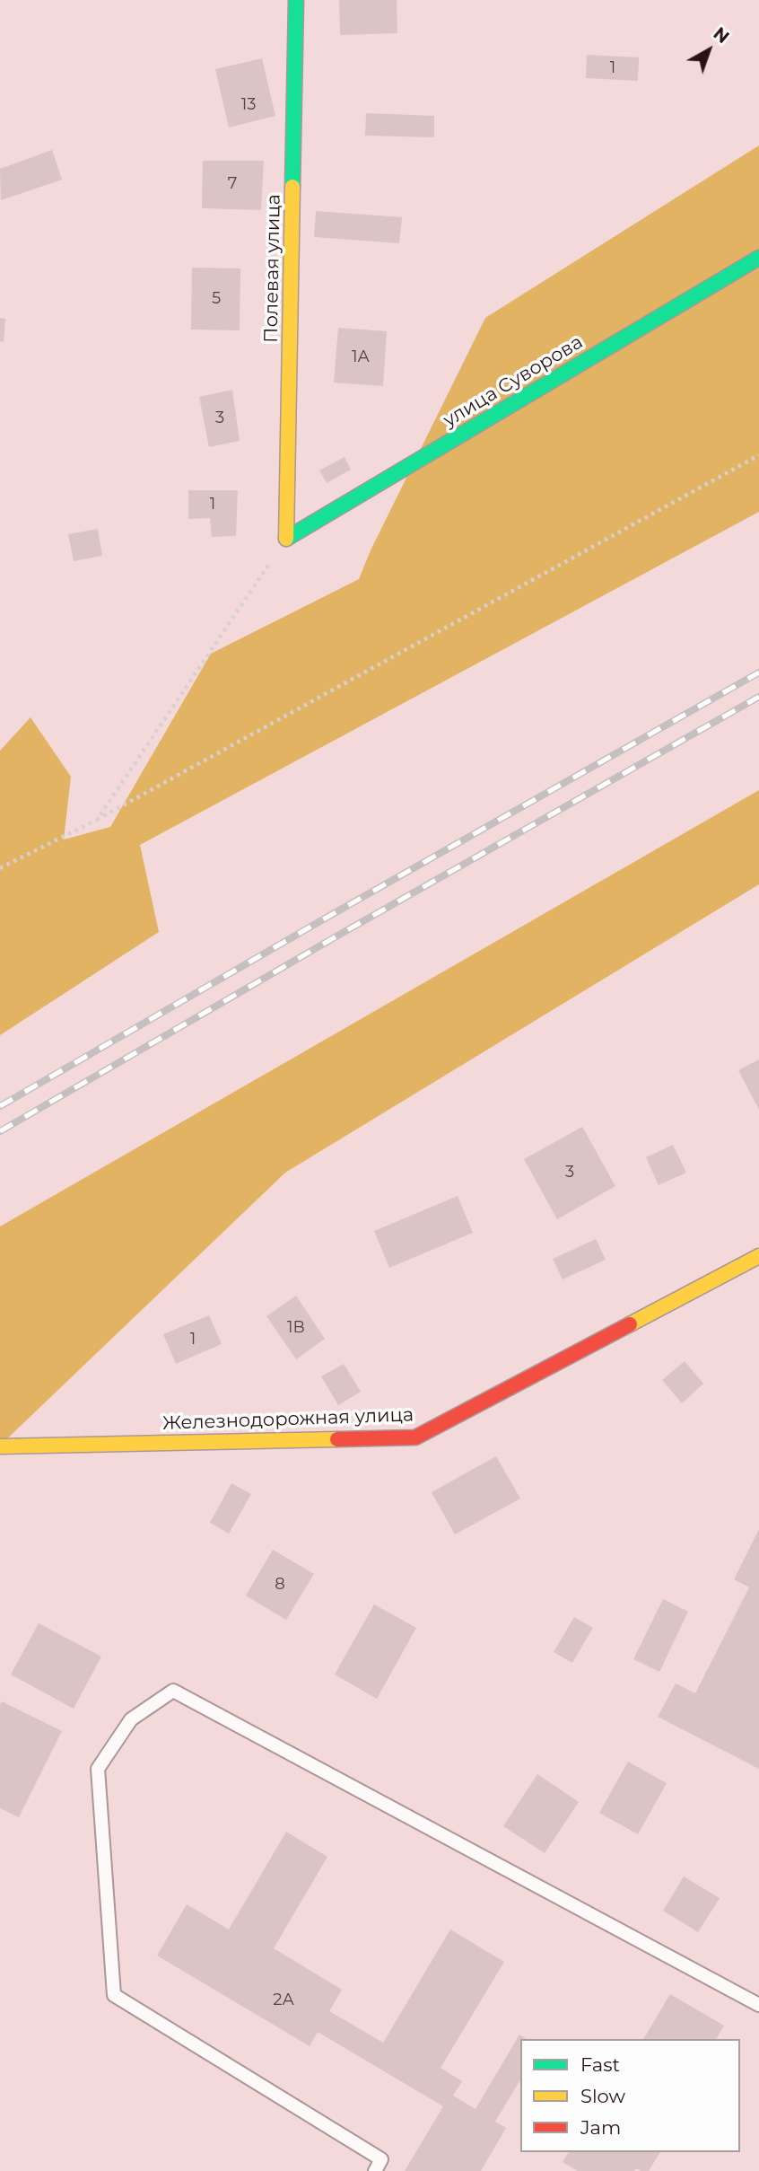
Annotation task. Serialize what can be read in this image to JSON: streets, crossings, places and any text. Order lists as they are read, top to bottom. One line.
{"streets":{"street":["Полевая улица","улица Суворова","Железнодорожная улица"]},"crossings":[["Полевая улица","улица Суворова"]],"house_numbers":["1","13","7","5","1А","3","1","3","1В","1","8","2А"],"legend":["Fast","Slow","Jam"],"north":"top right"}
